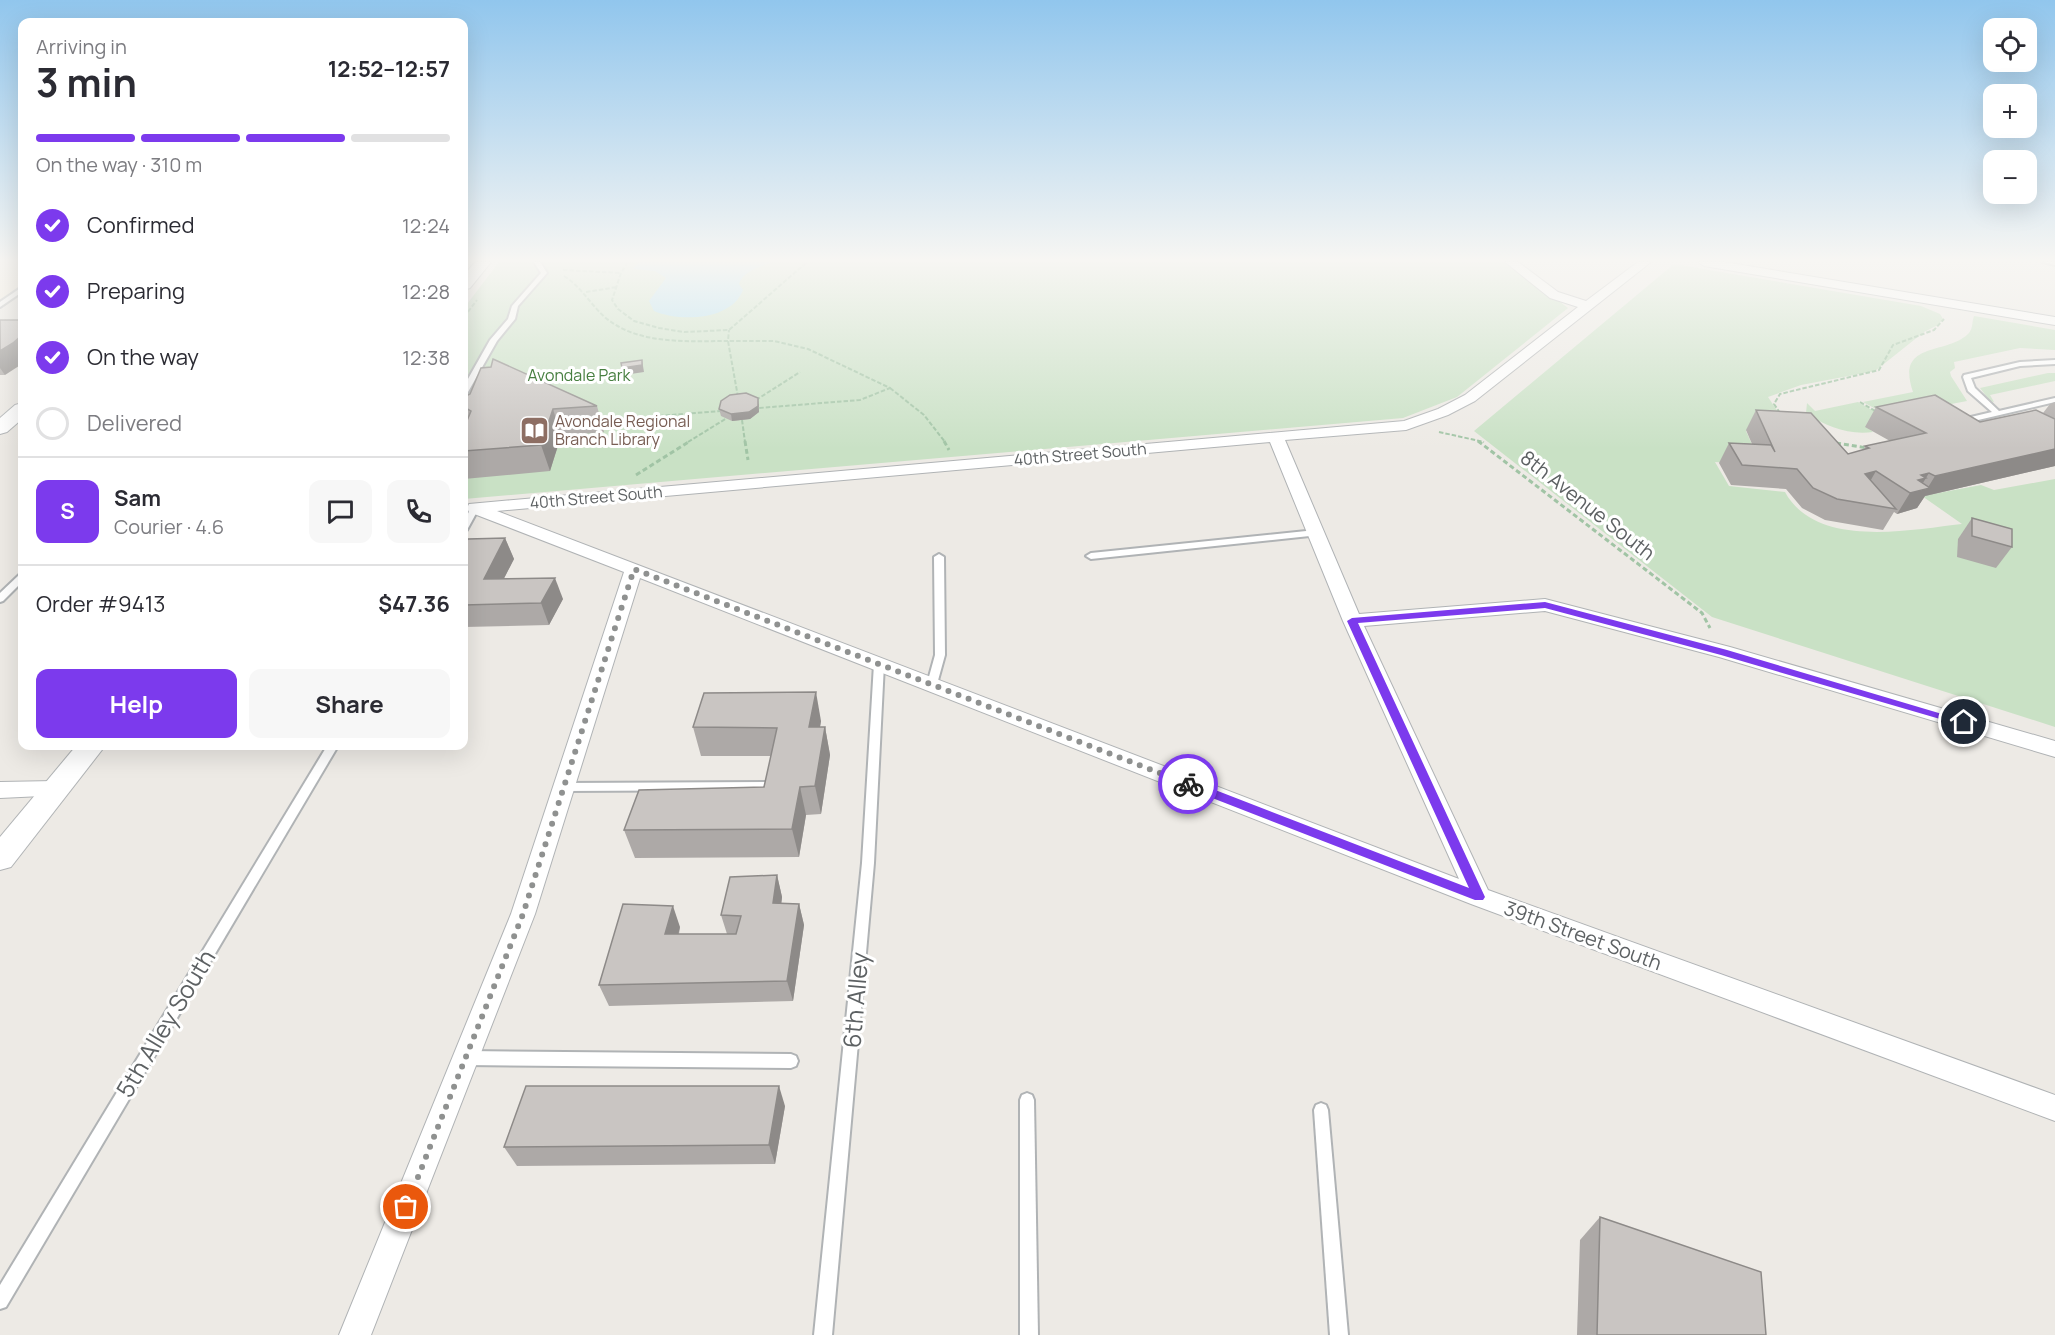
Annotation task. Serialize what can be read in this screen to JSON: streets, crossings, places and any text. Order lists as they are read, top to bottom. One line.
{"streets":{"street":["40th Street South","39th Street South"],"lane":["6th Alley","5th Alley South"],"path":["8th Avenue South"]},"crossings":[["40th Street South","8th Avenue South"],["40th Street South","39th Street South"],["39th Street South","6th Alley"]],"parks":["Avondale Park"],"places":{"library":["Avondale Regional Branch Library"]},"page":{"map_buttons":["+","−"],"heading":["3 min","Arriving in","12:52–12:57"],"panel":["Sam","Courier · 4.6","Order #9413","$47.36"],"bar":"On the way · 310 m","list":[["Confirmed","12:24"],["Preparing","12:28"],["On the way","12:38"],"Delivered"],"round":"S","buttons":["Help","Share"]}}
